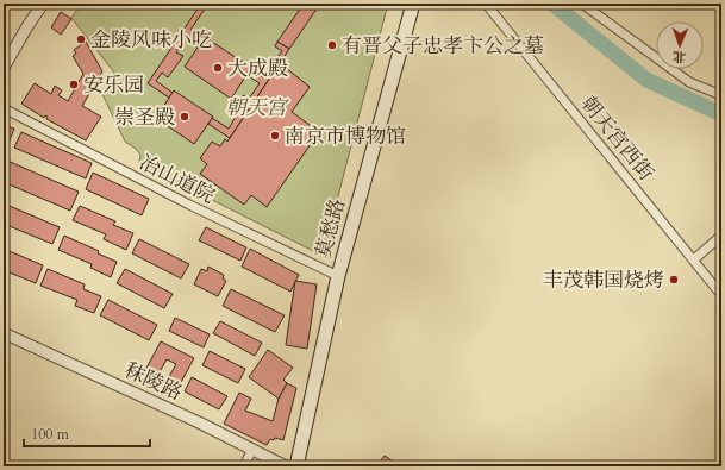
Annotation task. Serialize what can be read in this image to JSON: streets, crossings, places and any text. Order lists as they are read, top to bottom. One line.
{"streets":{"main road":["莫愁路"],"street":["朝天宫西街","冶山道院","秣陵路"]},"crossings":[["冶山道院","莫愁路"]],"parks":["朝天宫"],"places":["金陵风味小吃","有晋父子忠孝卞公之墓","大成殿","安乐园","崇圣殿","南京市博物馆","丰茂韩国烧烤"],"scale_bar":"100 m","north":"bottom"}
